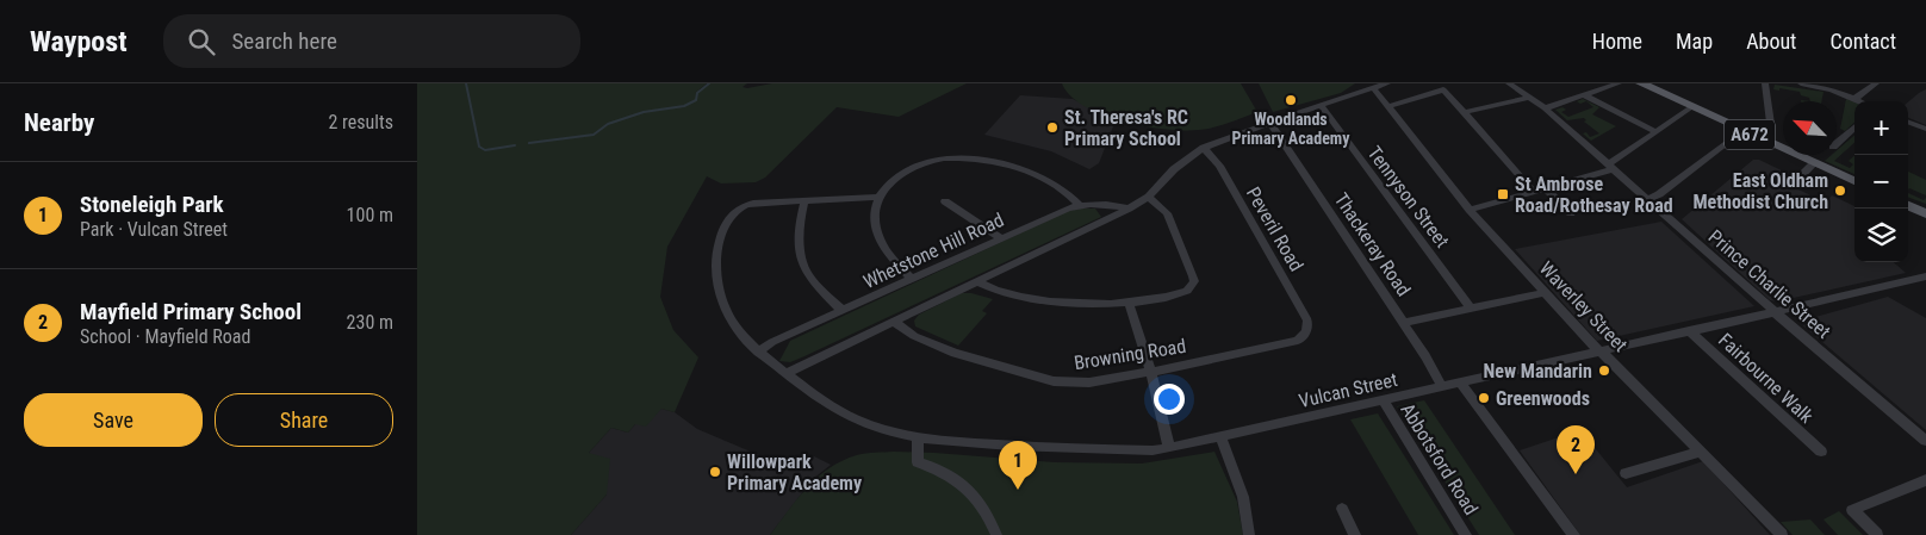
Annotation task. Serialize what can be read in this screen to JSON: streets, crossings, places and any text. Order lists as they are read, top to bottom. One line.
{"streets":{"main road":["A672"],"street":["Tennyson Street","Peveril Road","Thackeray Road","Whetstone Hill Road","Prince Charlie Street","Waverley Street","Browning Road","Fairbourne Walk","Vulcan Street","Abbotsford Road"]},"crossings":[["Peveril Road","Browning Road"],["Thackeray Road","Vulcan Street"],["Whetstone Hill Road","Vulcan Street"],["Prince Charlie Street","Vulcan Street"],["Waverley Street","Vulcan Street"],["Fairbourne Walk","Vulcan Street"],["Vulcan Street","Abbotsford Road"]],"places":{"other":["Woodlands Primary Academy","St. Theresa's RC Primary School","East Oldham Methodist Church","New Mandarin","Greenwoods","Willowpark Primary Academy"],"transit":["St Ambrose Road/Rothesay Road"]},"north":"top left","page":{"header":"Waypost","search":"Search here","nav":["Home","Map","About","Contact"],"heading":["Nearby","2 results"],"map_buttons":["+","−"],"list":[{"mark":"1","name":"Stoneleigh Park","note":"Park · Vulcan Street","value":"100 m"},{"mark":"2","name":"Mayfield Primary School","note":"School · Mayfield Road","value":"230 m"}],"buttons":["Save","Share"],"pins":["2","1"]}}
